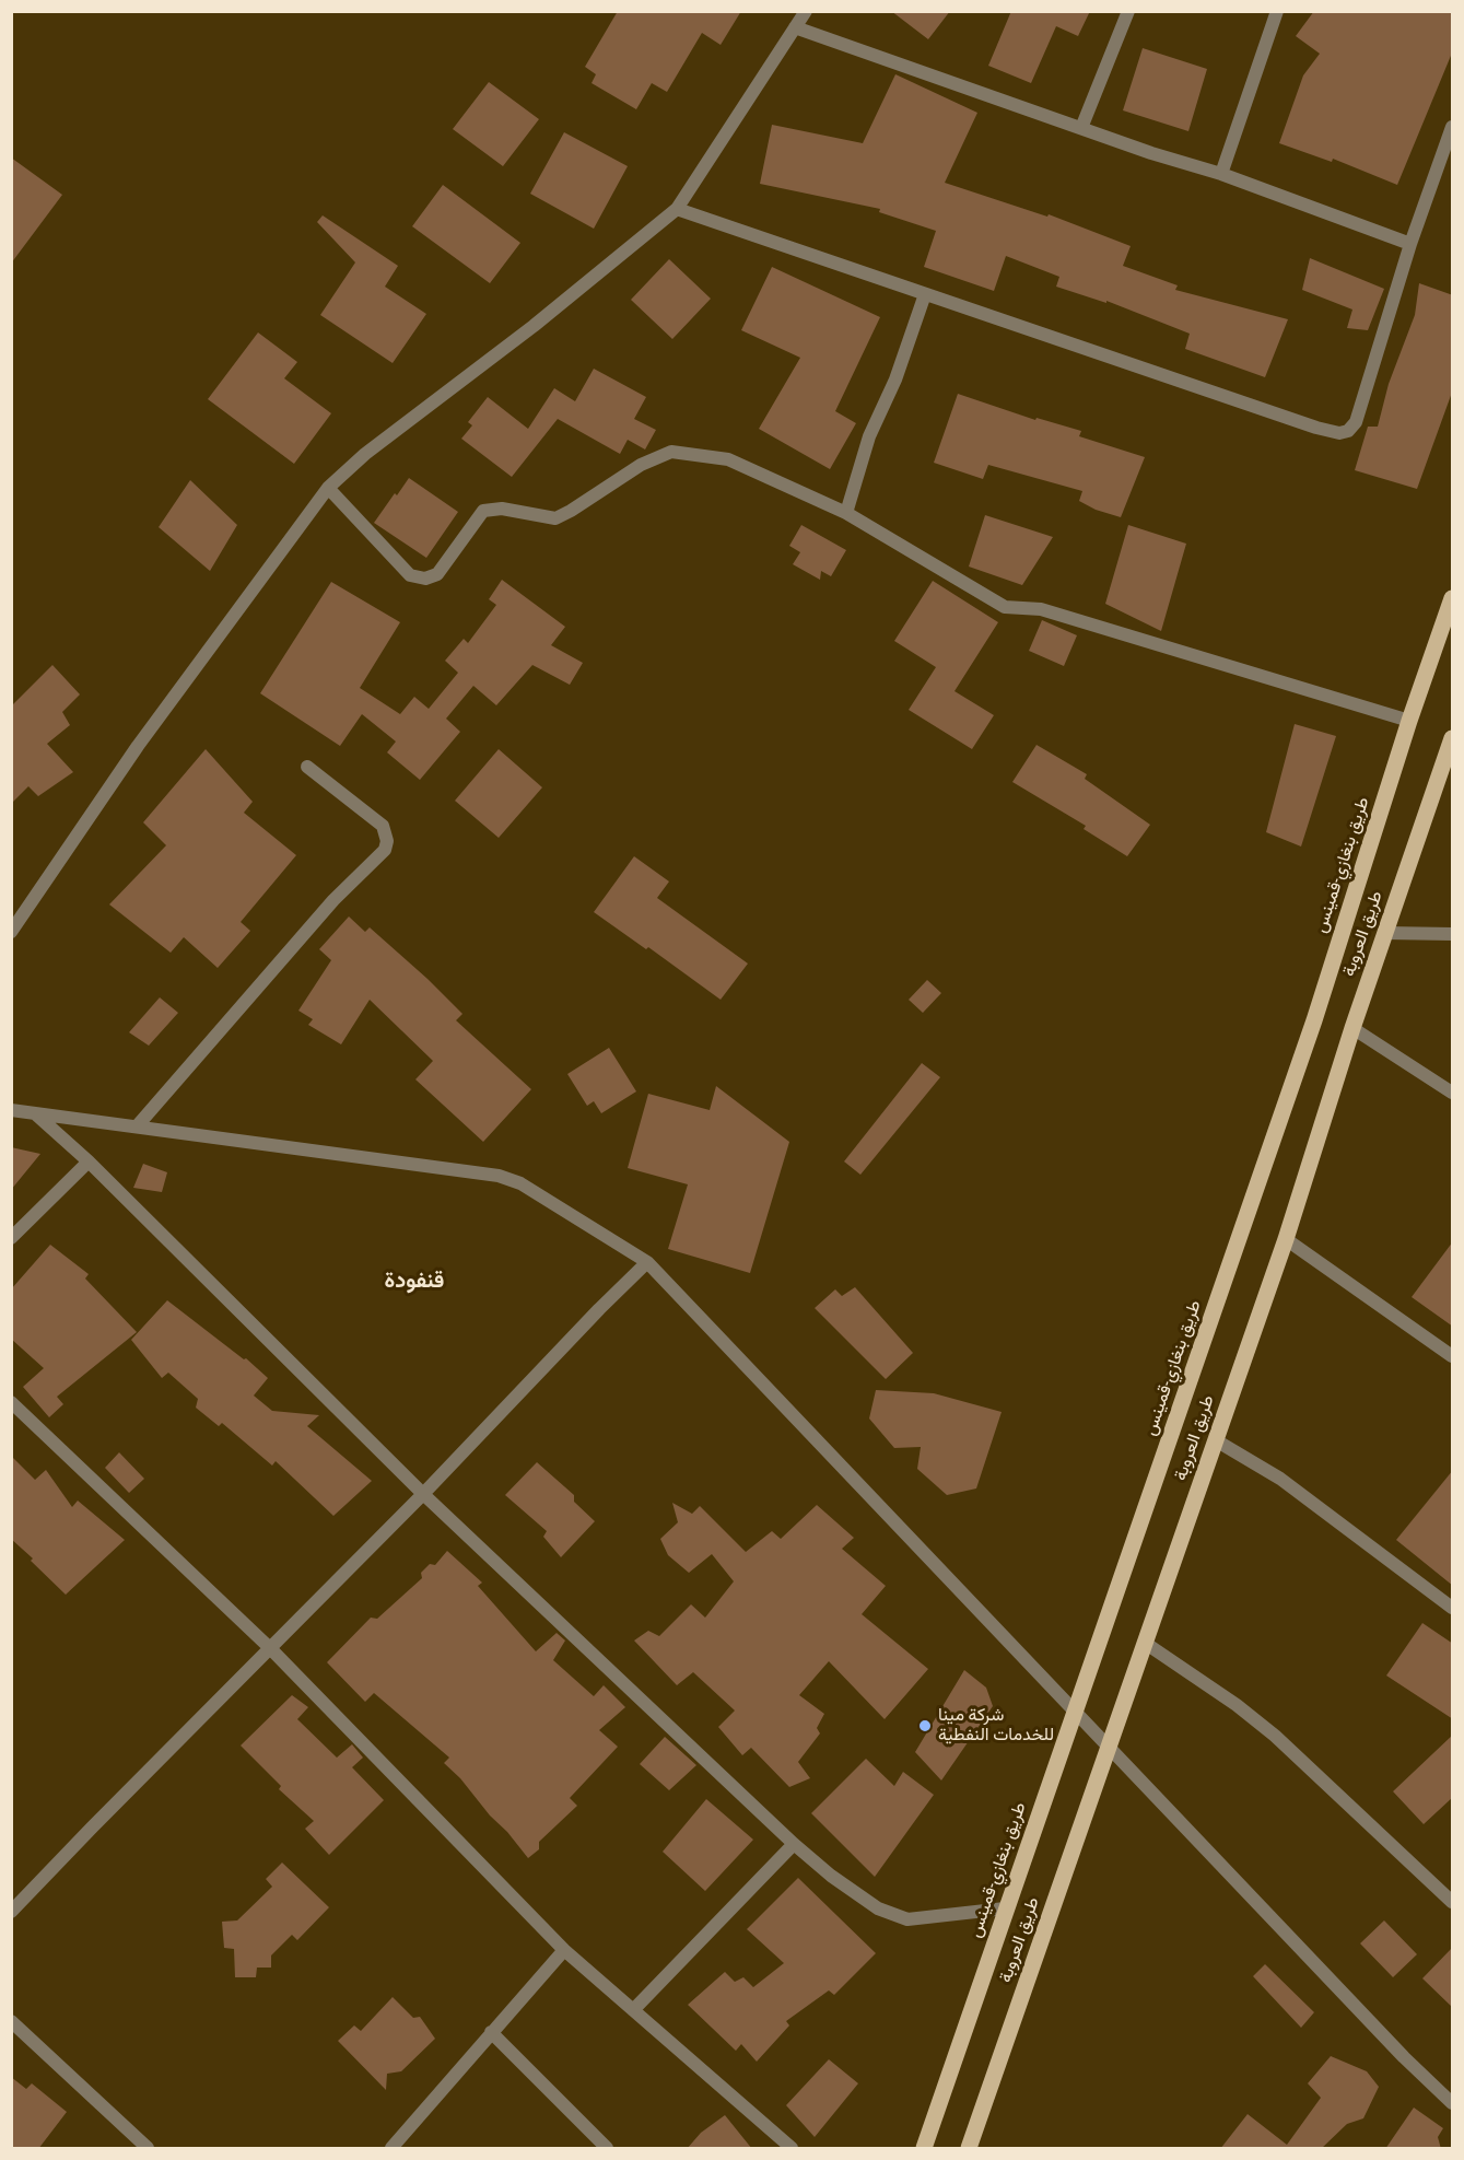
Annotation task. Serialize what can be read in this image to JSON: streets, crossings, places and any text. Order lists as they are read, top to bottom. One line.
{"streets":{"main road":["طريق بنغازي-قمينس","طريق العروبة"]},"districts":["قنفودة"],"places":["شركة مينا للخدمات النفطية"]}
